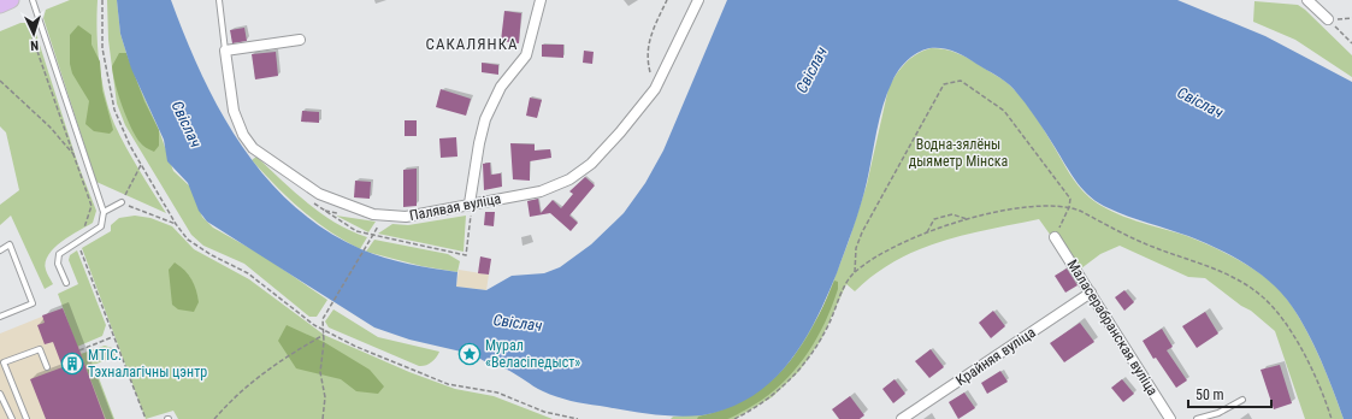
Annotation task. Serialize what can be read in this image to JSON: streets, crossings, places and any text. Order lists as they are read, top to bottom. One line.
{"streets":{"street":["Палявая вуліца","Маласерабранская вуліца","Крайняя вуліца"]},"crossings":[["Маласерабранская вуліца","Крайняя вуліца"]],"districts":["САКАЛЯНКА"],"water":["Свіслач"],"parks":["Водна-зялёны дыяметр Мінска"],"places":{"place":["Мурал «Веласіпедыст»"],"building":["МТІС. Тэхналагічны цэнтр"]},"scale_bar":"50 m","north":"bottom"}
